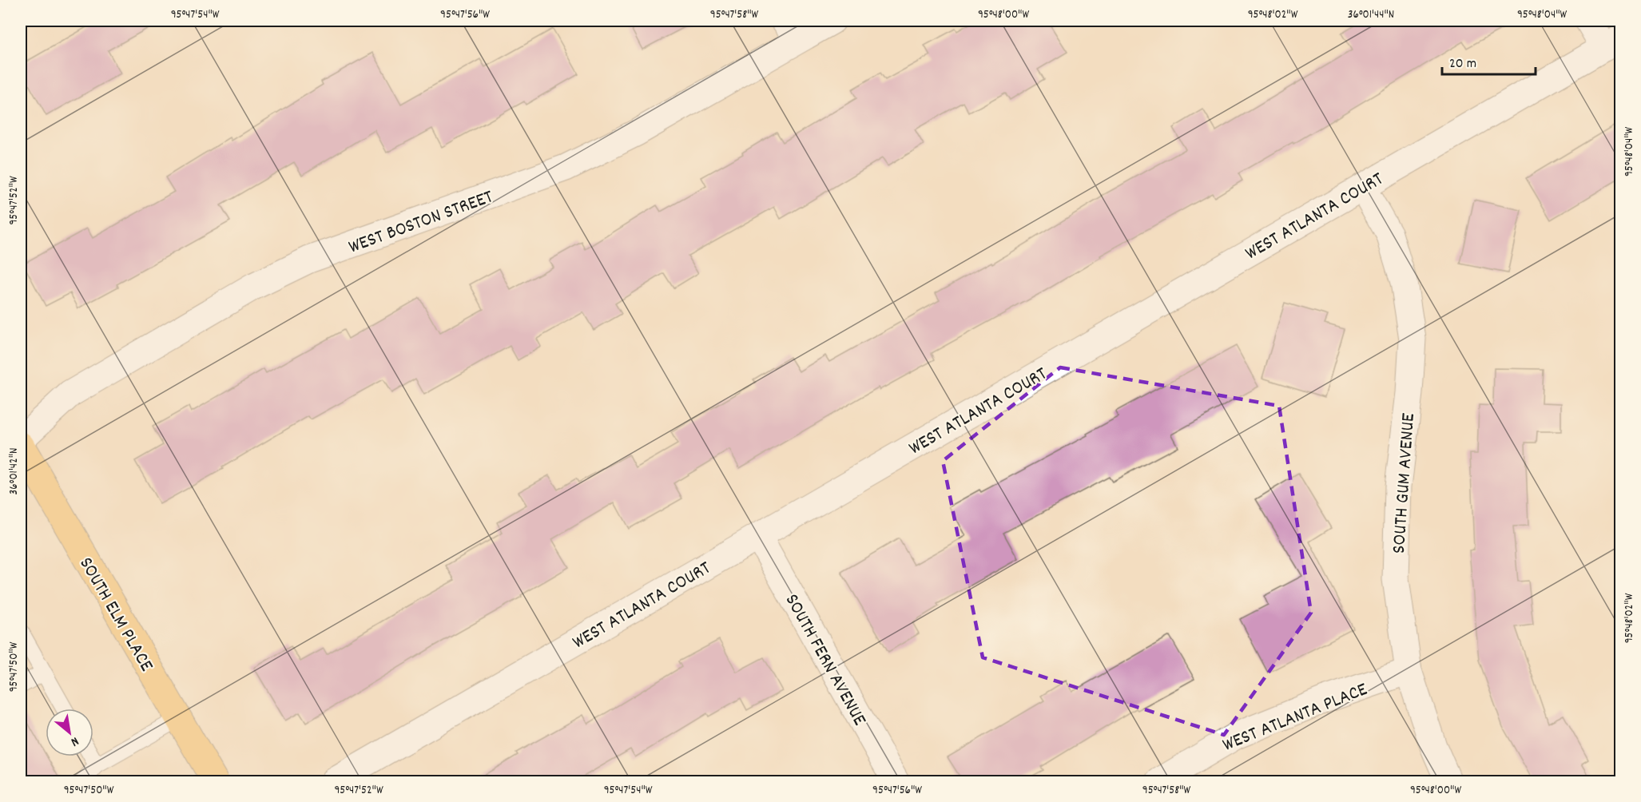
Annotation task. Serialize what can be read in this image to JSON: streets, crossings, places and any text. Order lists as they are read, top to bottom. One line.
{"streets":{"main road":["SOUTH ELM PLACE"],"street":["WEST ATLANTA COURT","WEST BOSTON STREET","SOUTH GUM AVENUE","SOUTH FERN AVENUE","WEST ATLANTA PLACE"]},"crossings":[["WEST ATLANTA COURT","SOUTH GUM AVENUE"],["WEST ATLANTA COURT","SOUTH FERN AVENUE"],["SOUTH GUM AVENUE","WEST ATLANTA PLACE"]],"scale_bar":"20 m","north":"bottom right","coordinates":["95°47'54\"W","95°47'56\"W","95°47'58\"W","95°48'00\"W","95°48'02\"W","36°01'44\"N","95°48'04\"W","95°47'52\"W","36°01'42\"N","95°47'50\"W"]}
